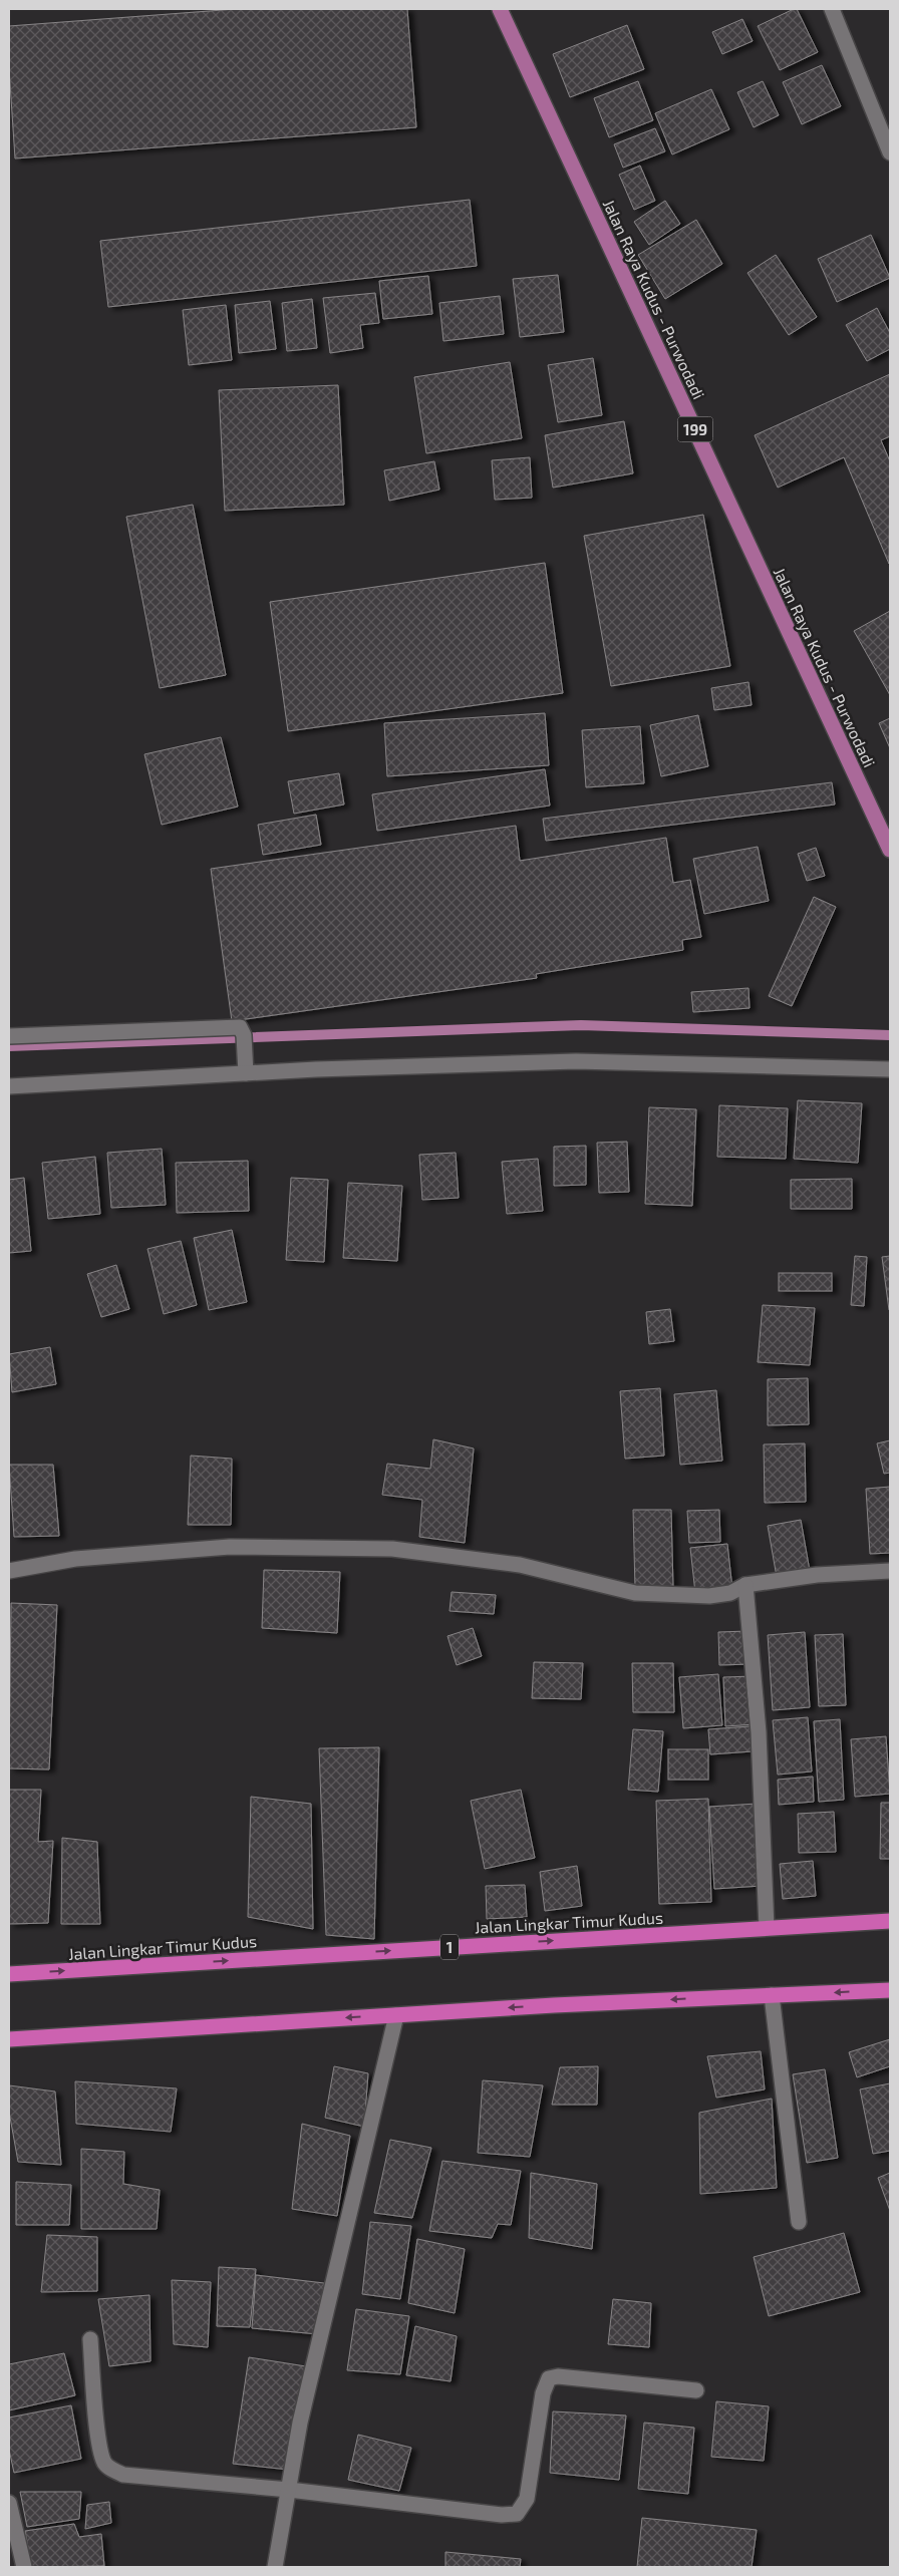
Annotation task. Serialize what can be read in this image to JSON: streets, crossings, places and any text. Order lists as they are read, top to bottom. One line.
{"streets":{"highway":["Jalan Lingkar Timur Kudus","1"],"main road":["Jalan Raya Kudus - Purwodadi","199"]}}
